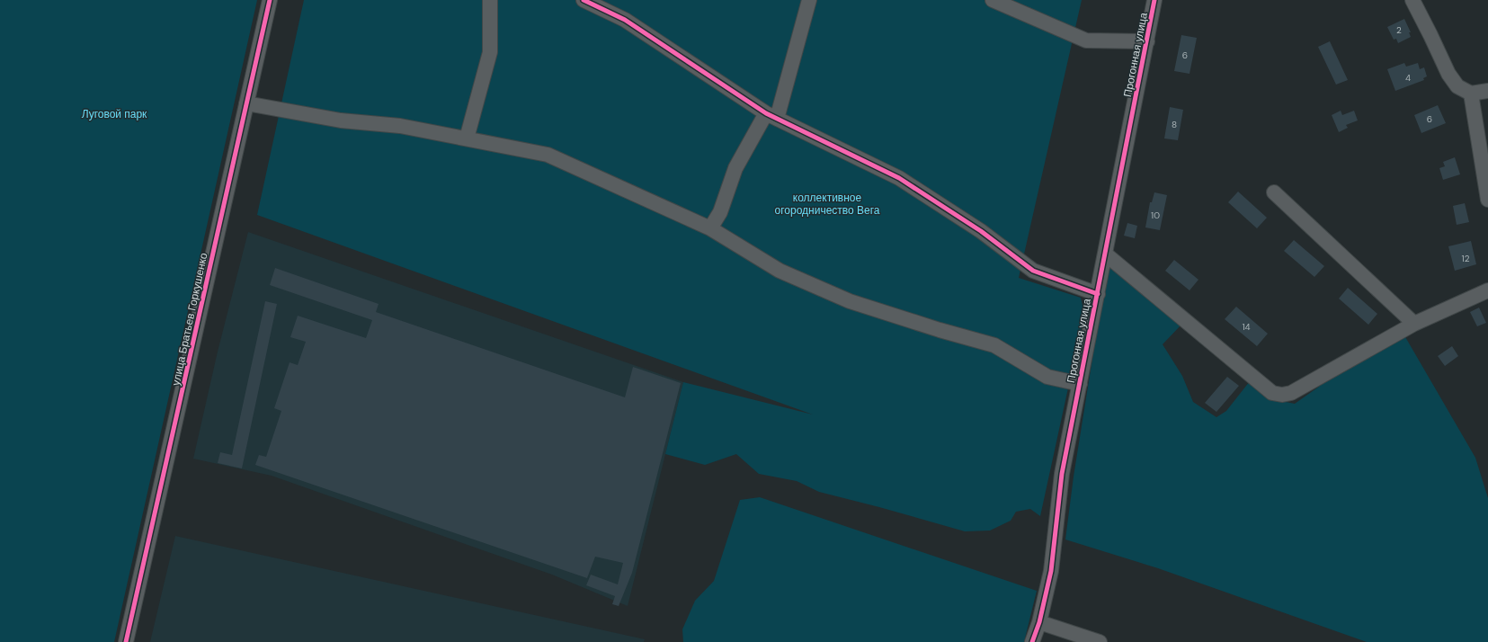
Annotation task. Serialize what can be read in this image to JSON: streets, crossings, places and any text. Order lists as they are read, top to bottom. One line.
{"streets":{"street":["Прогонная улица","улица Братьев Горкушенко"]},"parks":["Луговой парк","коллективное огородничество Вега"],"house_numbers":["2","6","4","6","8","10","12","14"]}
